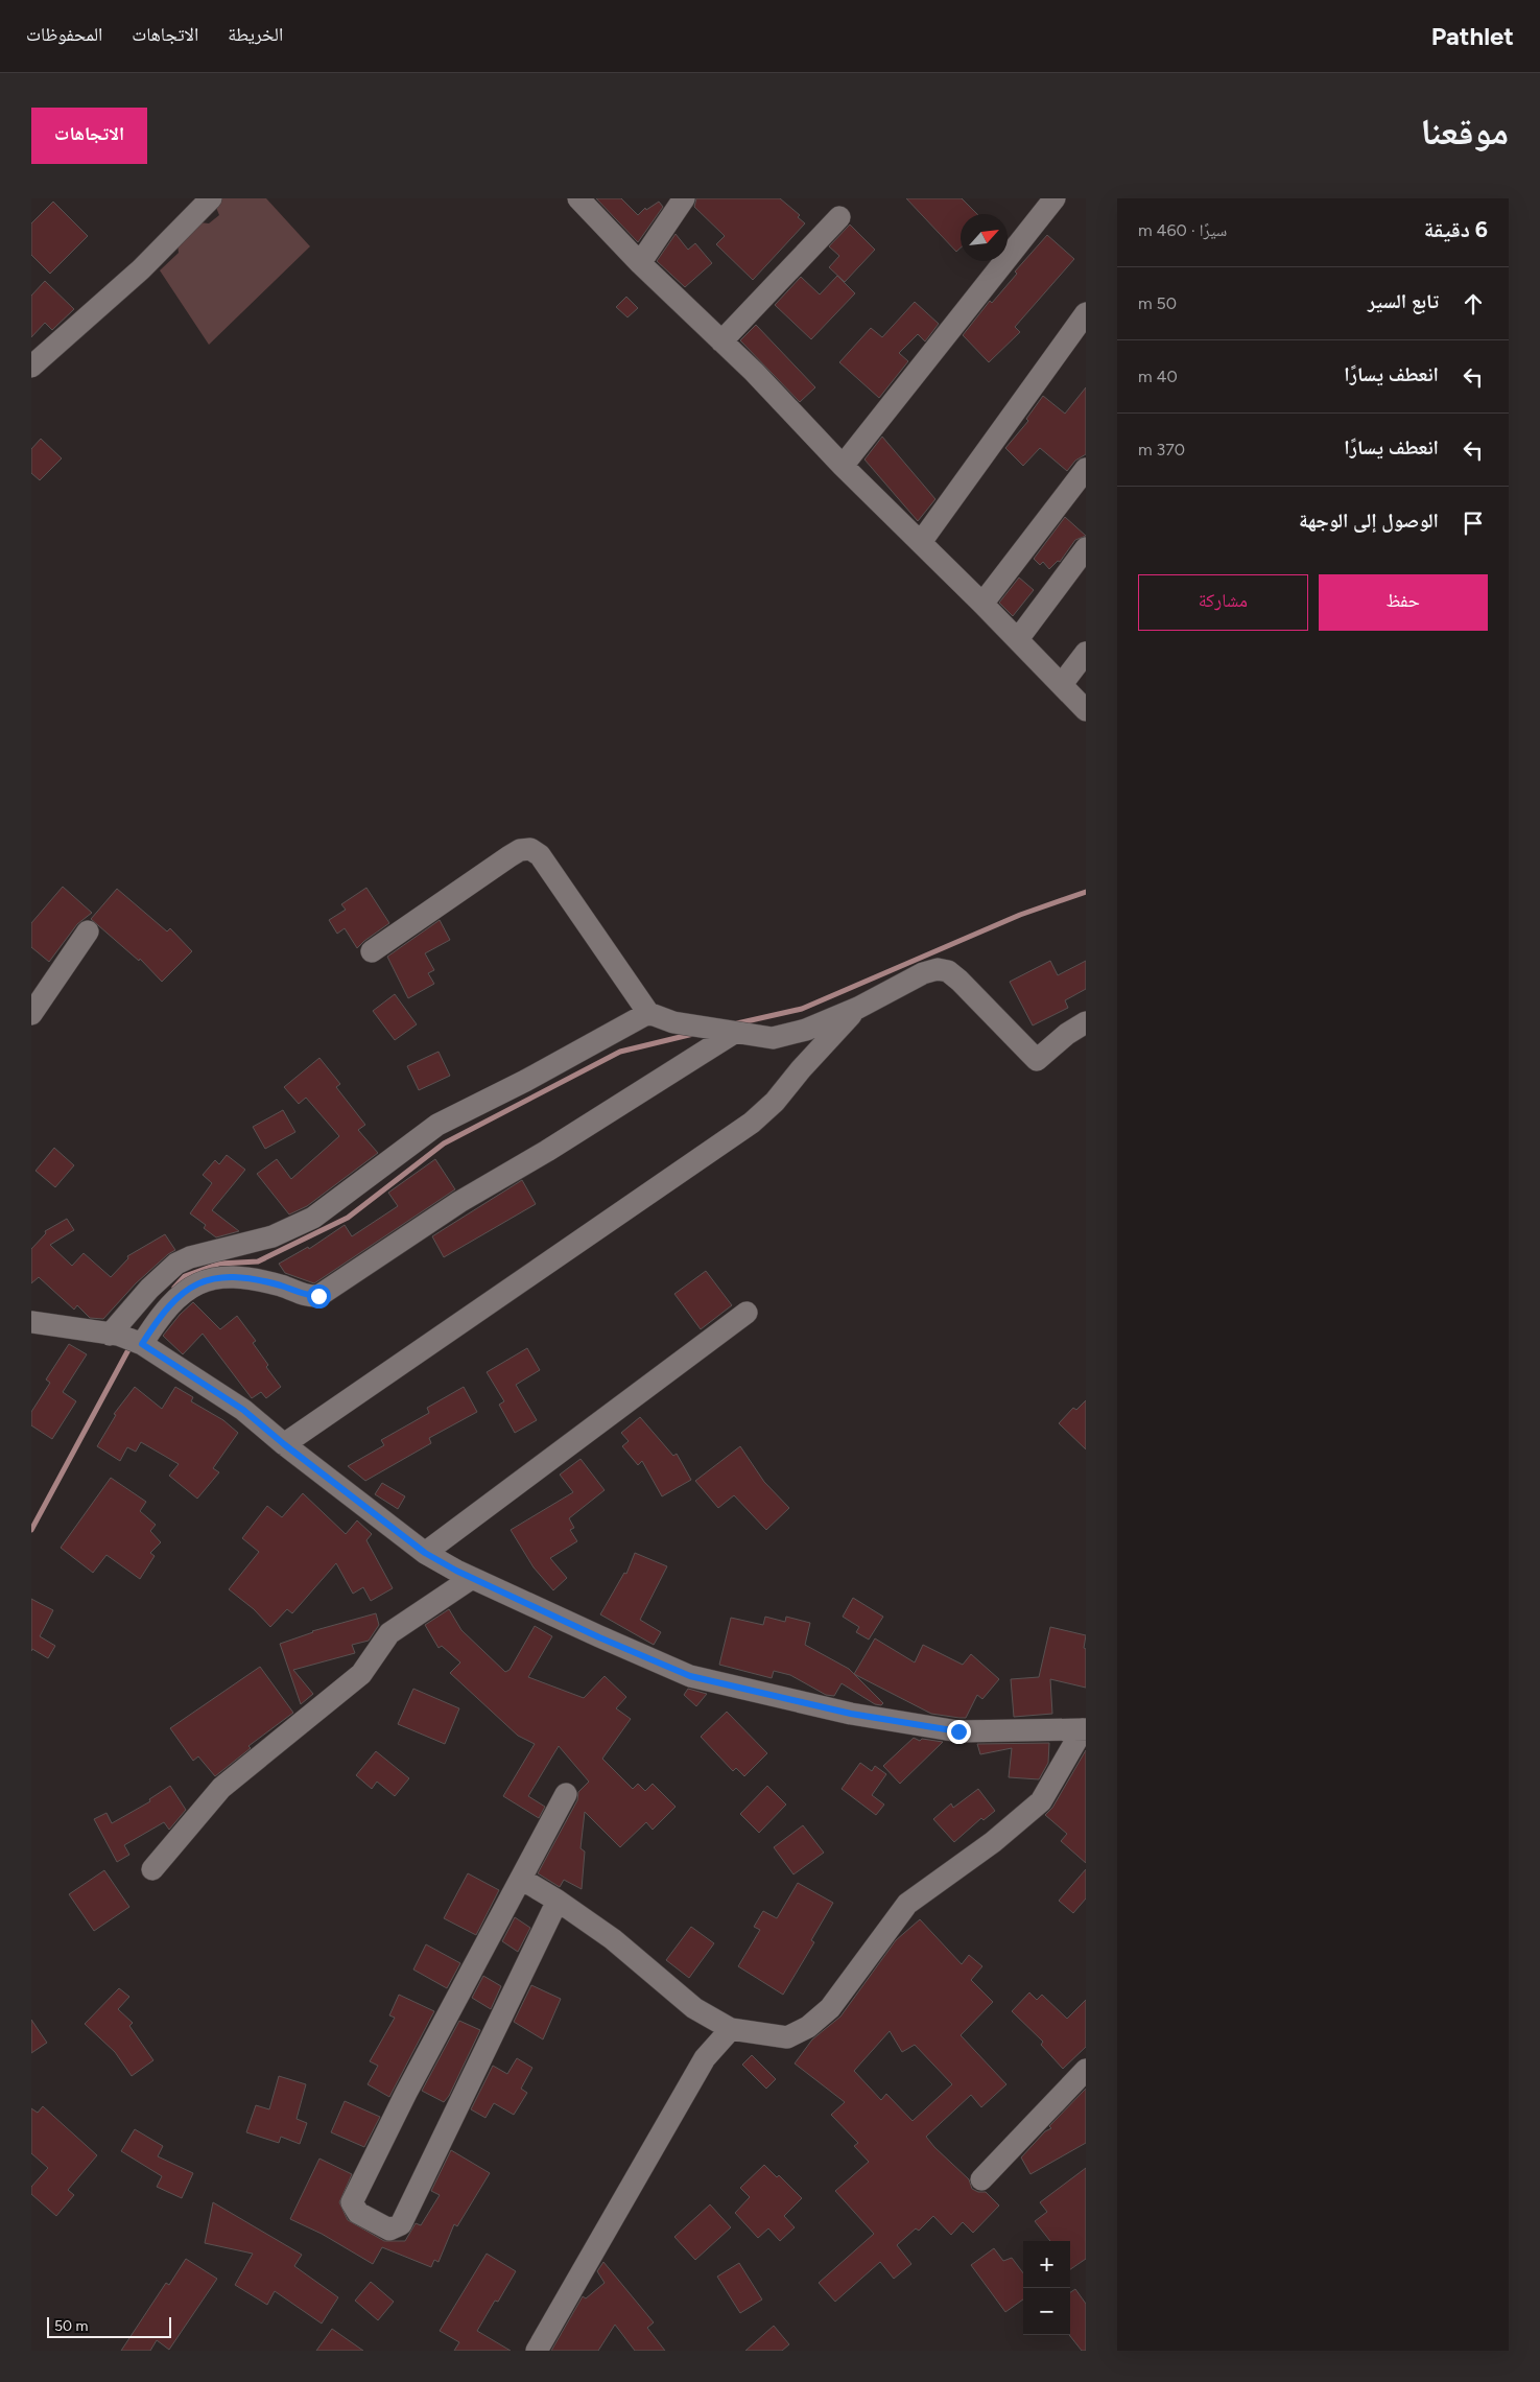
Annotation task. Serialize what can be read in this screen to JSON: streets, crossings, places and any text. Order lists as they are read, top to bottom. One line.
{"scale_bar":"50 m","north":"top right","page":{"header":"Pathlet","nav":["الخريطة","الاتجاهات","المحفوظات"],"title":"موقعنا","buttons":["الاتجاهات",["حفظ","مشاركة"]],"heading":["6 دقيقة","سيرًا · 460 m"],"list":[["تابع السير","50 m"],["انعطف يسارًا","40 m"],["انعطف يسارًا","370 m"],"الوصول إلى الوجهة"],"map_buttons":["+","−"],"scale":"50 m"}}
